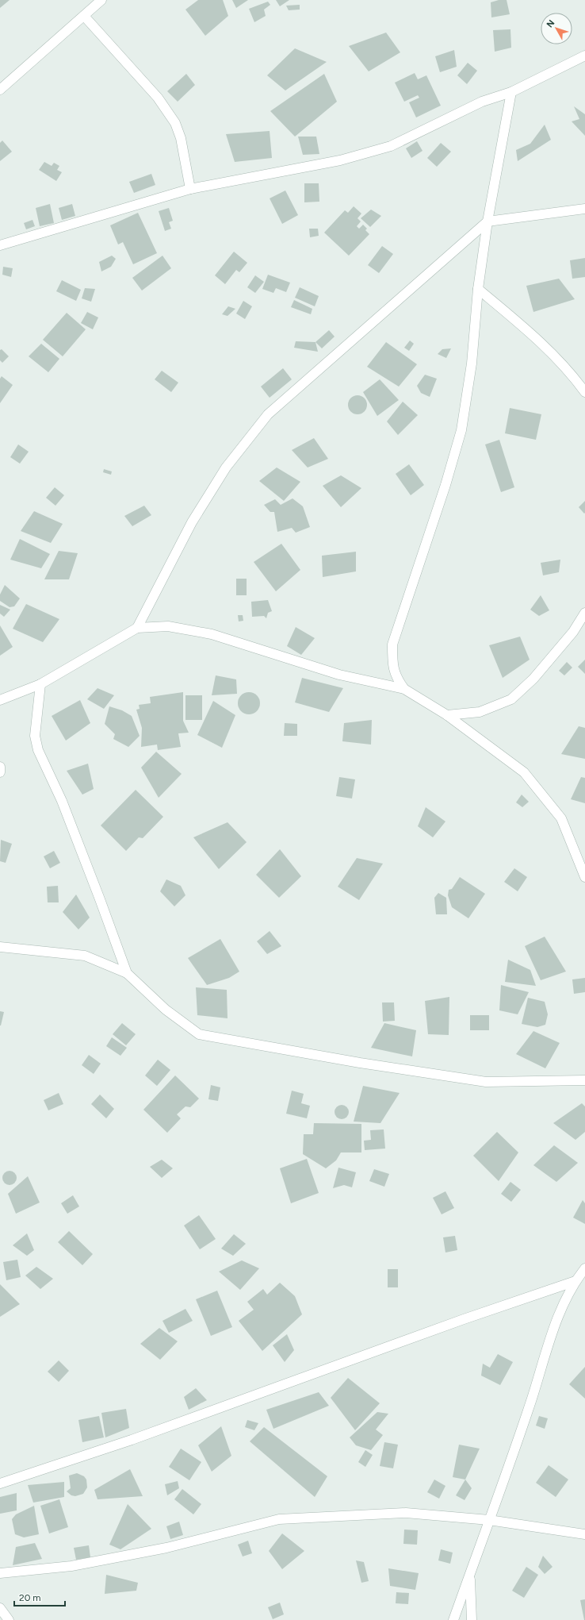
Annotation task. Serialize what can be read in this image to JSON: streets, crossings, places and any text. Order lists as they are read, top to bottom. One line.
{"scale_bar":"20 m","north":"top left"}
